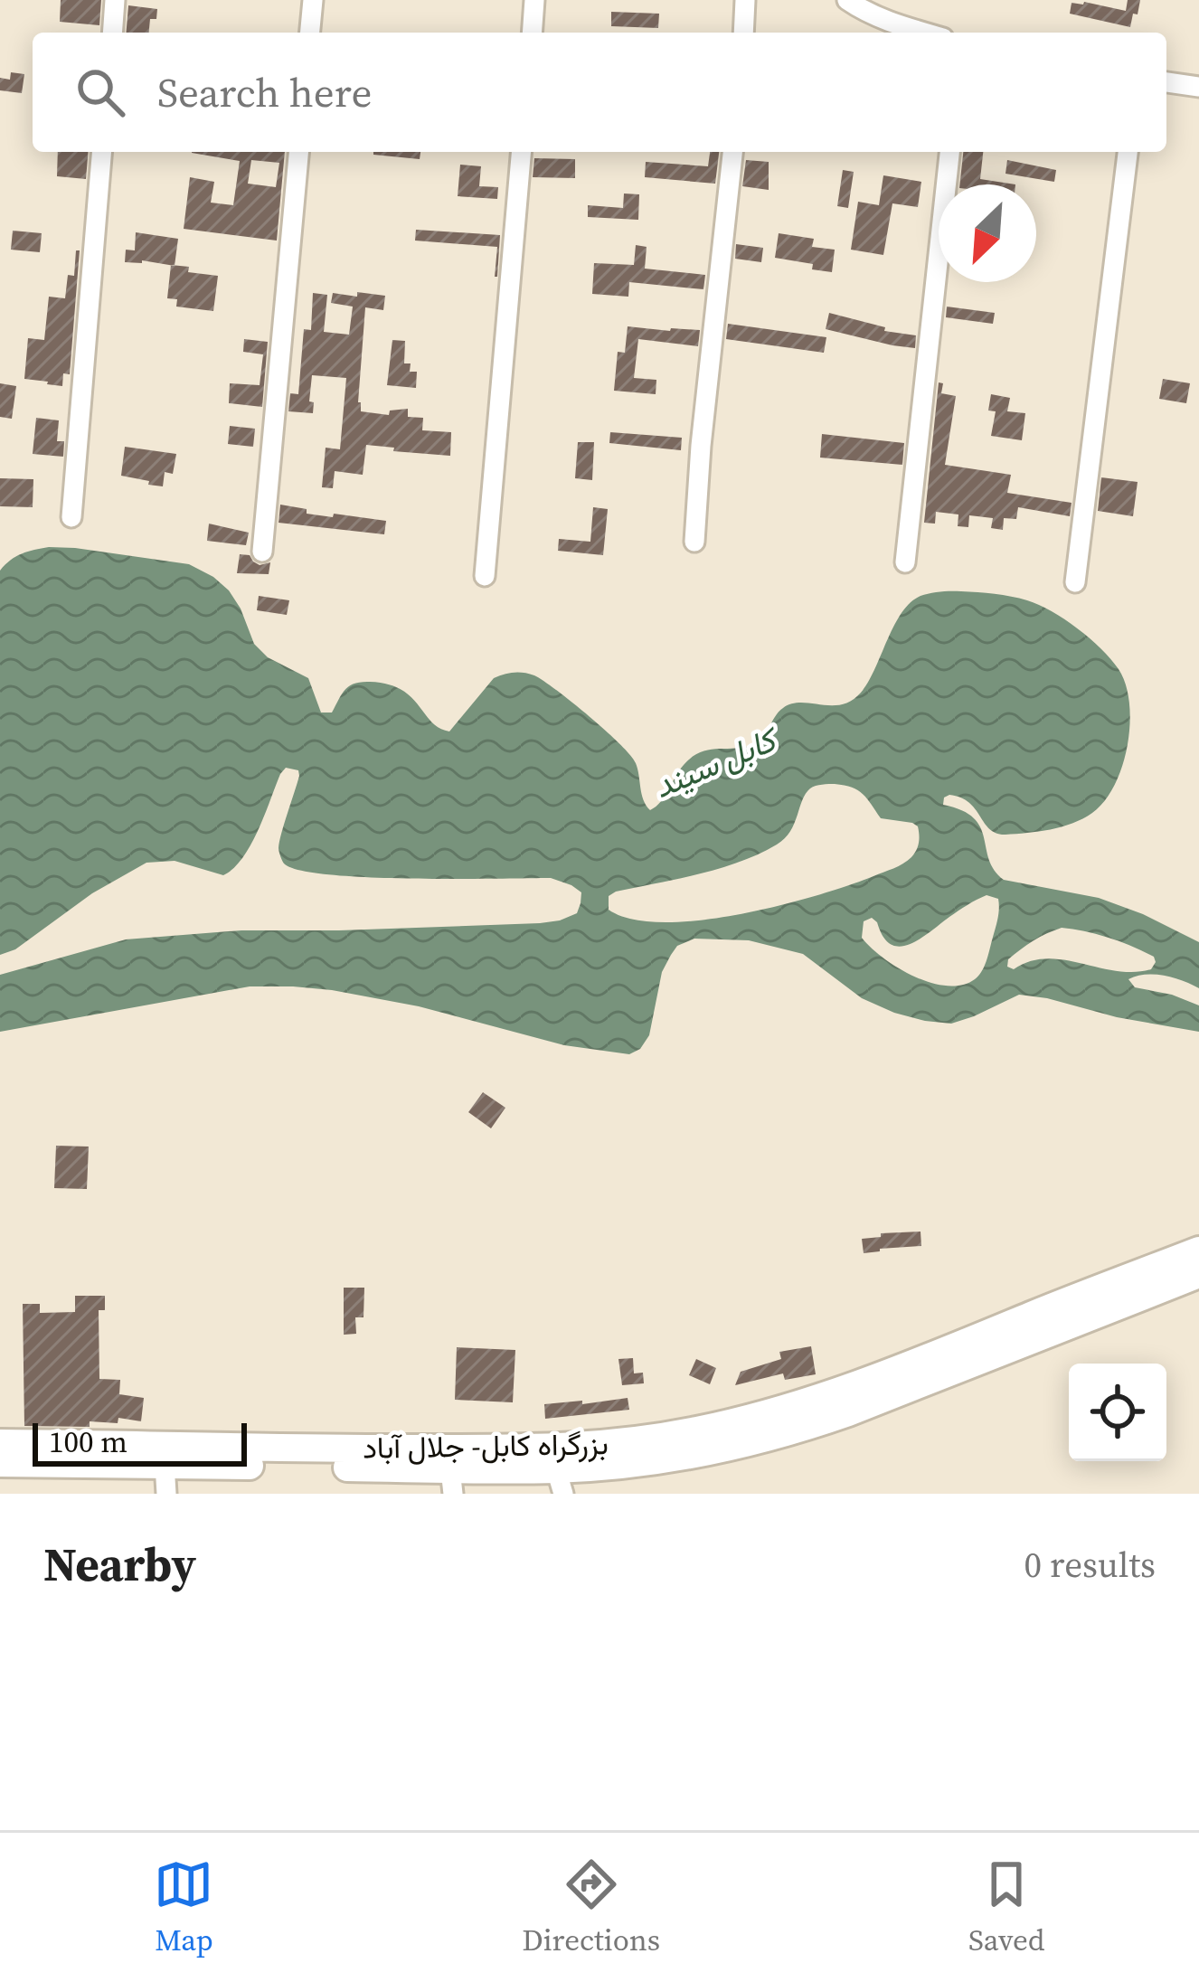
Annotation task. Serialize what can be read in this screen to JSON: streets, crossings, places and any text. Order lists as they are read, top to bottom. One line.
{"streets":{"highway":["بزرگراه کابل- جلال آباد"]},"water":["کابل سيند"],"scale_bar":"100 m","north":"bottom left","page":{"search":"Search here","scale":"100 m","heading":["Nearby","0 results"],"nav":["Map","Directions","Saved"]}}
